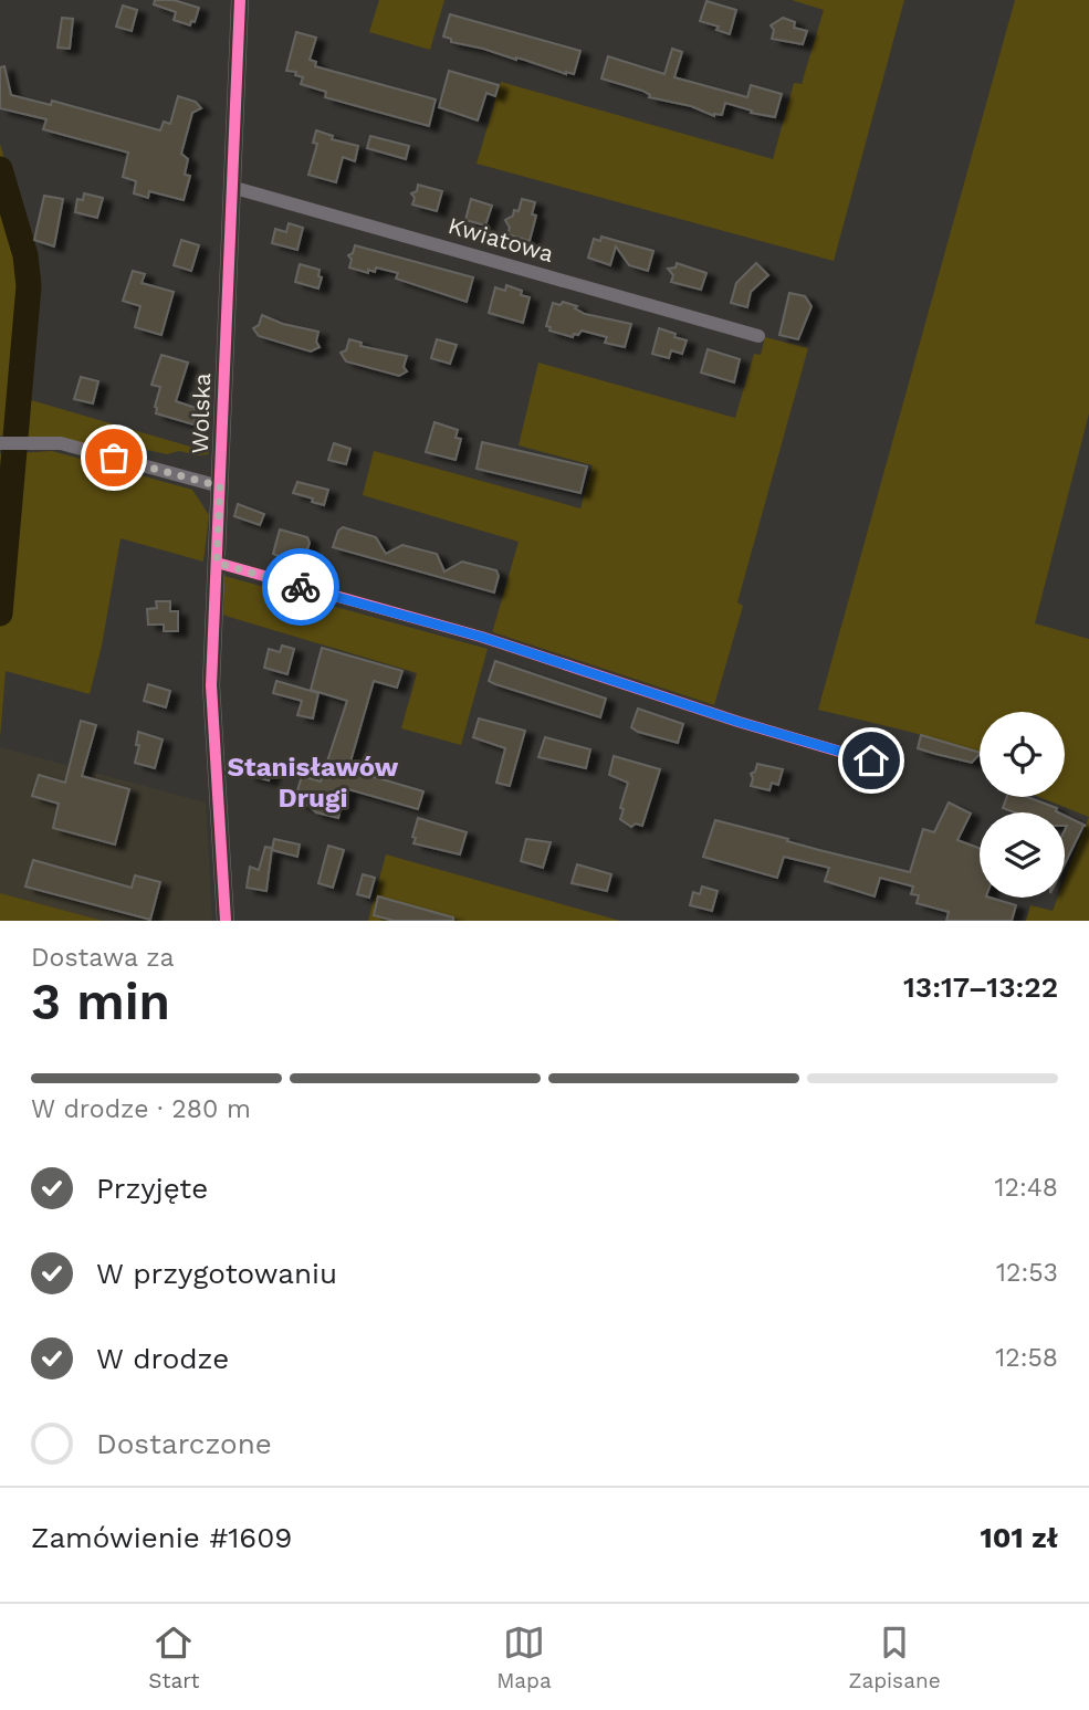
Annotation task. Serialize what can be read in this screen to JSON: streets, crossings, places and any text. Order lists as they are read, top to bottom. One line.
{"streets":{"street":["Kwiatowa","Wolska"]},"crossings":[["Kwiatowa","Wolska"]],"districts":["Stanisławów Drugi"],"page":{"heading":["3 min","Dostawa za","13:17–13:22"],"panel":["Zamówienie #1609","101 zł"],"bar":"W drodze · 280 m","list":[["Przyjęte","12:48"],["W przygotowaniu","12:53"],["W drodze","12:58"],"Dostarczone"],"tabs":["Start","Mapa","Zapisane"]}}
